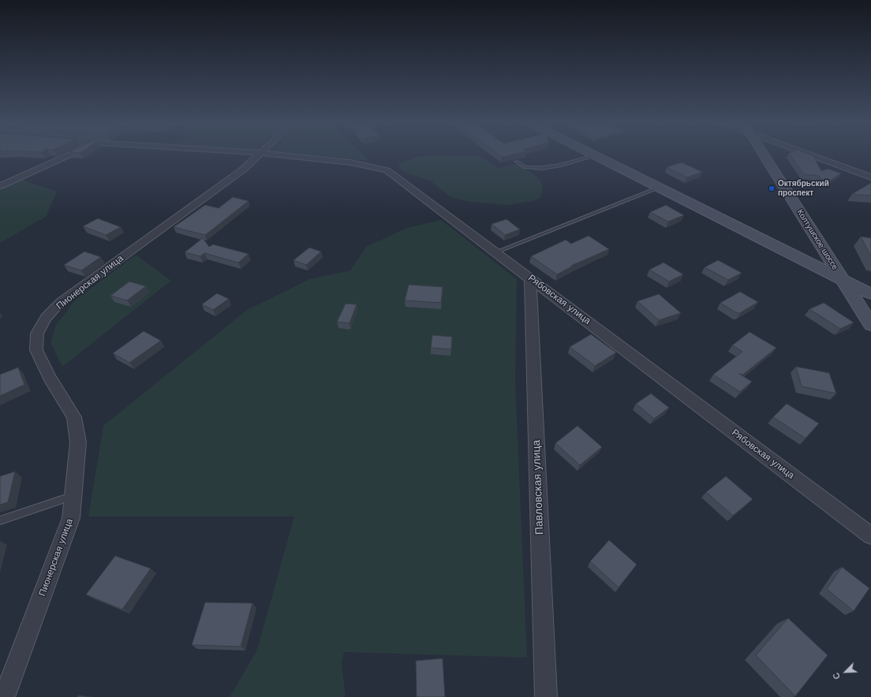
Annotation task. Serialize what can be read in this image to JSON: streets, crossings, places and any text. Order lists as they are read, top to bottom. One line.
{"streets":{"street":["Колтушское шоссе","Пионерская улица","Рябовская улица","Павловская улица"]},"crossings":[["Рябовская улица","Павловская улица"]],"places":["Октябрьский проспект"],"north":"bottom left"}
